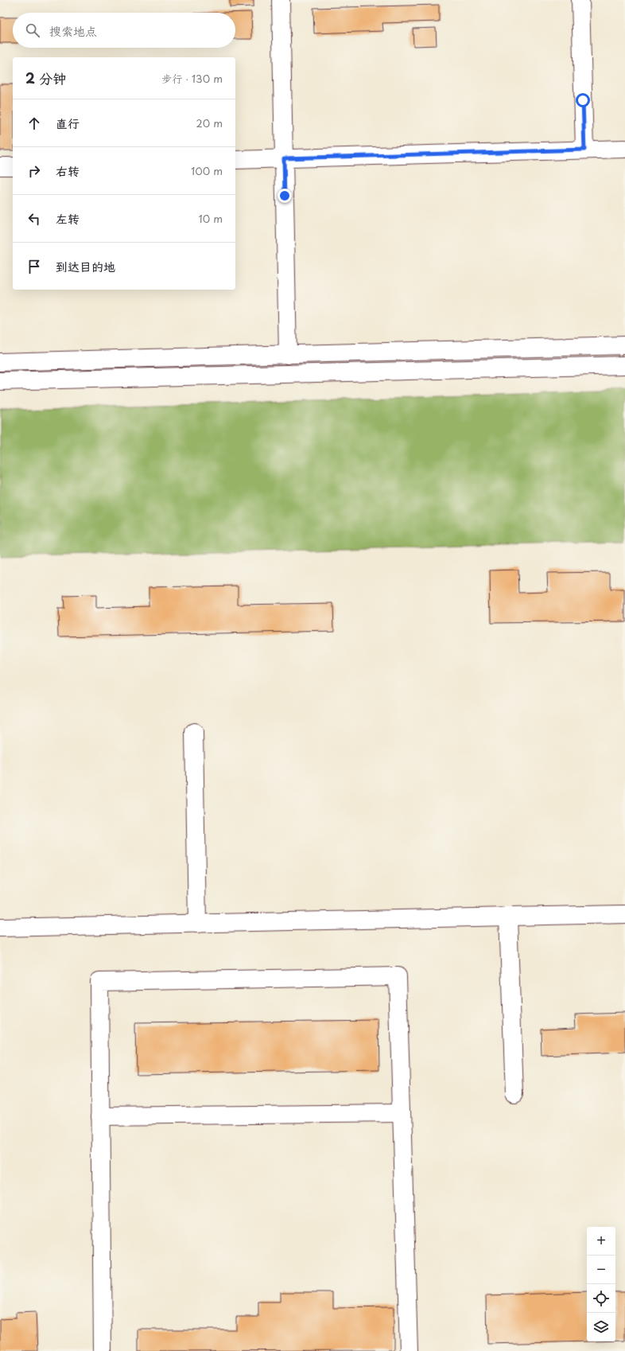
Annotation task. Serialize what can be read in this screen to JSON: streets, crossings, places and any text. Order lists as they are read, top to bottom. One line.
{"page":{"search":"搜索地点","heading":["2 分钟","步行 · 130 m"],"list":[["直行","20 m"],["右转","100 m"],["左转","10 m"],"到达目的地"],"map_buttons":["+","−"]}}
